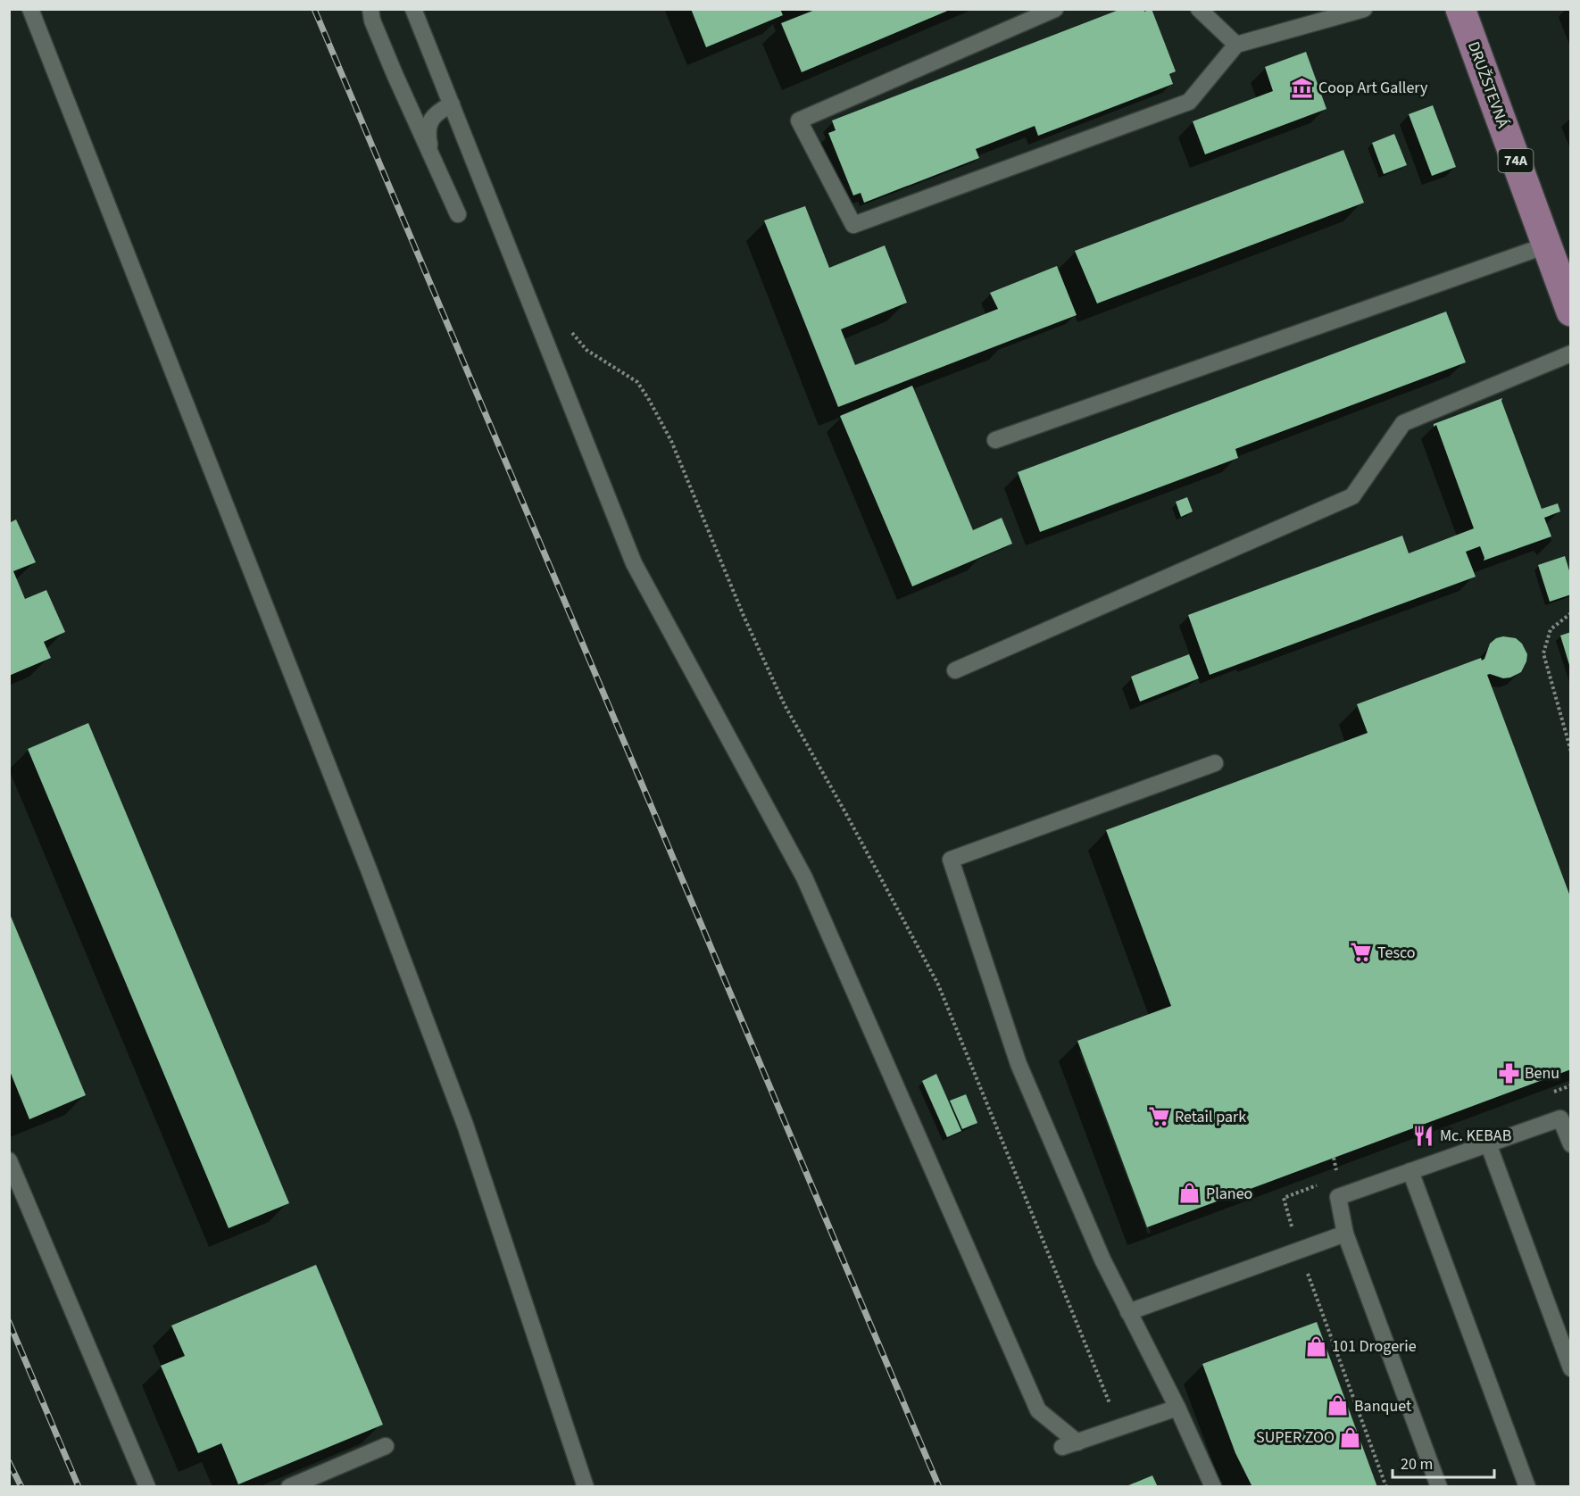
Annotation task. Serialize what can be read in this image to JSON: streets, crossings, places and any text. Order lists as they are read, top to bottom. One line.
{"streets":{"main road":["DRUŽSTEVNÁ","74A"]},"places":{"museum":["Coop Art Gallery"],"supermarket":["Tesco","Retail park"],"pharmacy":["Benu"],"restaurant":["Mc. KEBAB"],"shop":["Planeo","101 Drogerie","Banquet","SUPER ZOO"]},"scale_bar":"20 m"}
